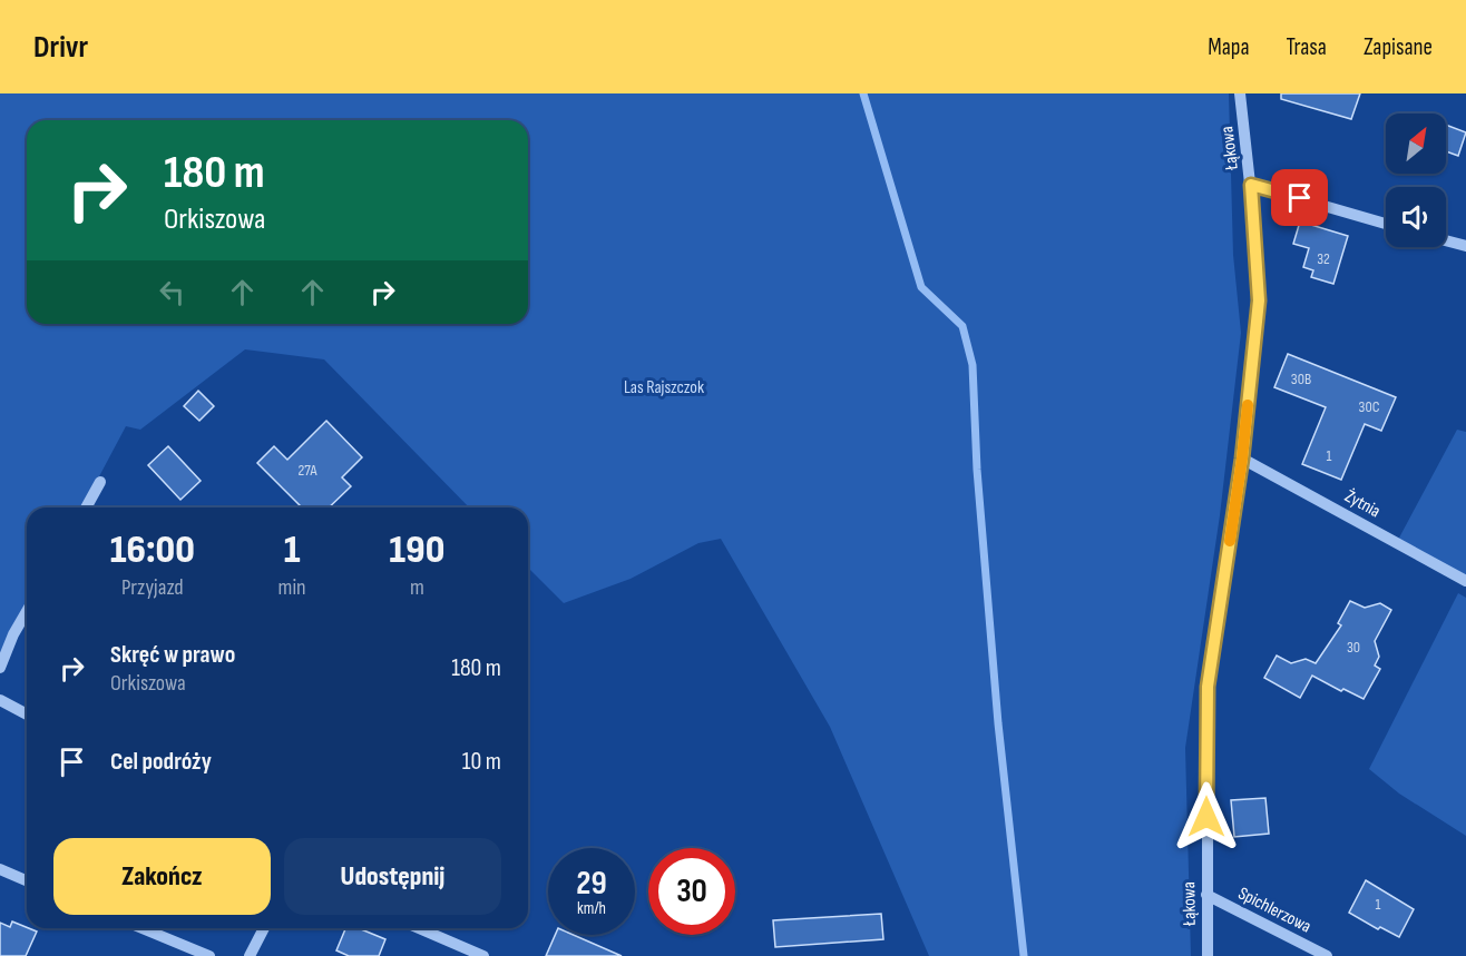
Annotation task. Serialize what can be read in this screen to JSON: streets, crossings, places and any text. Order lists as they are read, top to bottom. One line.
{"streets":{"street":["Łąkowa","Żytnia","Spichlerzowa"]},"crossings":[["Łąkowa","Żytnia"],["Łąkowa","Spichlerzowa"]],"parks":["Las Rajszczok"],"house_numbers":["32","30B","30C","1","27A","30","1"],"north":"top right","page":{"header":"Drivr","nav":["Mapa","Trasa","Zapisane"],"turn":["180 m","Orkiszowa"],"eta":["16:00","Przyjazd","1","min","190","m"],"list":[{"name":"Skręć w prawo","note":"Orkiszowa","value":"180 m"},{"name":"Cel podróży","value":"10 m"}],"buttons":["Zakończ","Udostępnij"],"speed":"29 km/h","limit":"30"}}
